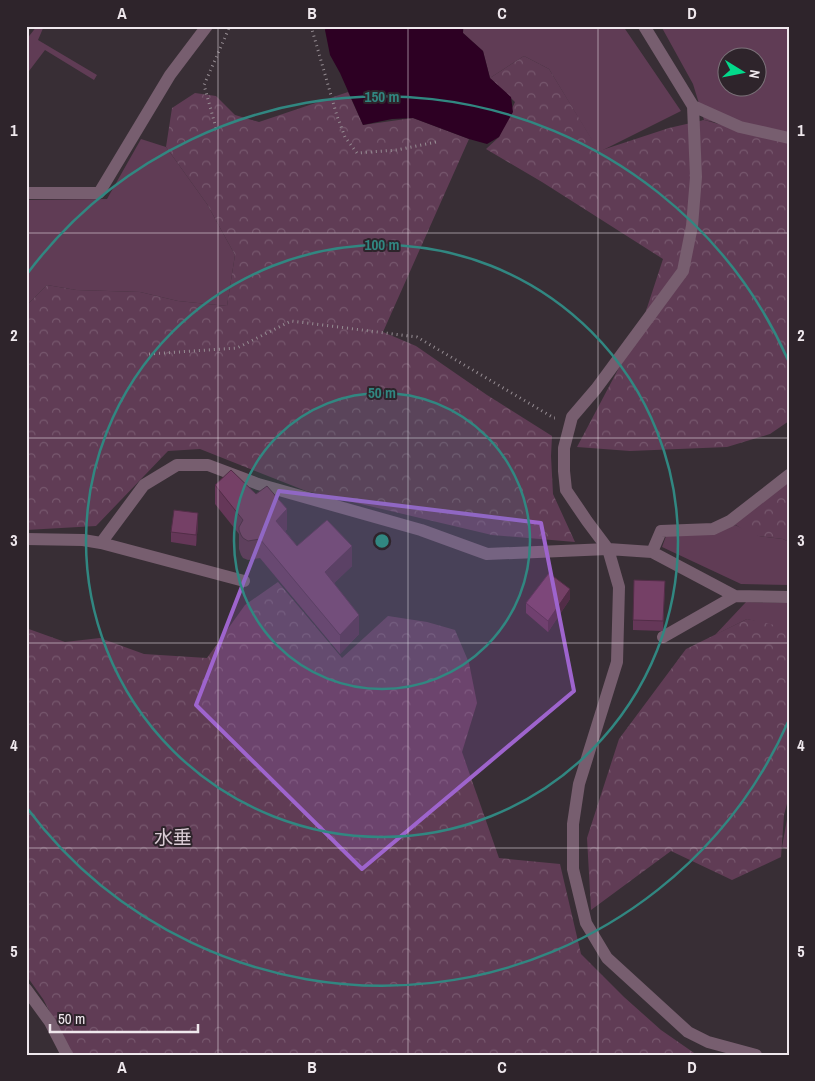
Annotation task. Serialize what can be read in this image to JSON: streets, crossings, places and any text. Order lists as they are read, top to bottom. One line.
{"districts":["水垂"],"scale_bar":"50 m","north":"right","grid":{"columns":["A","B","C","D"],"rows":["1","2","3","4","5"]},"rings":["150 m","100 m","50 m"]}
